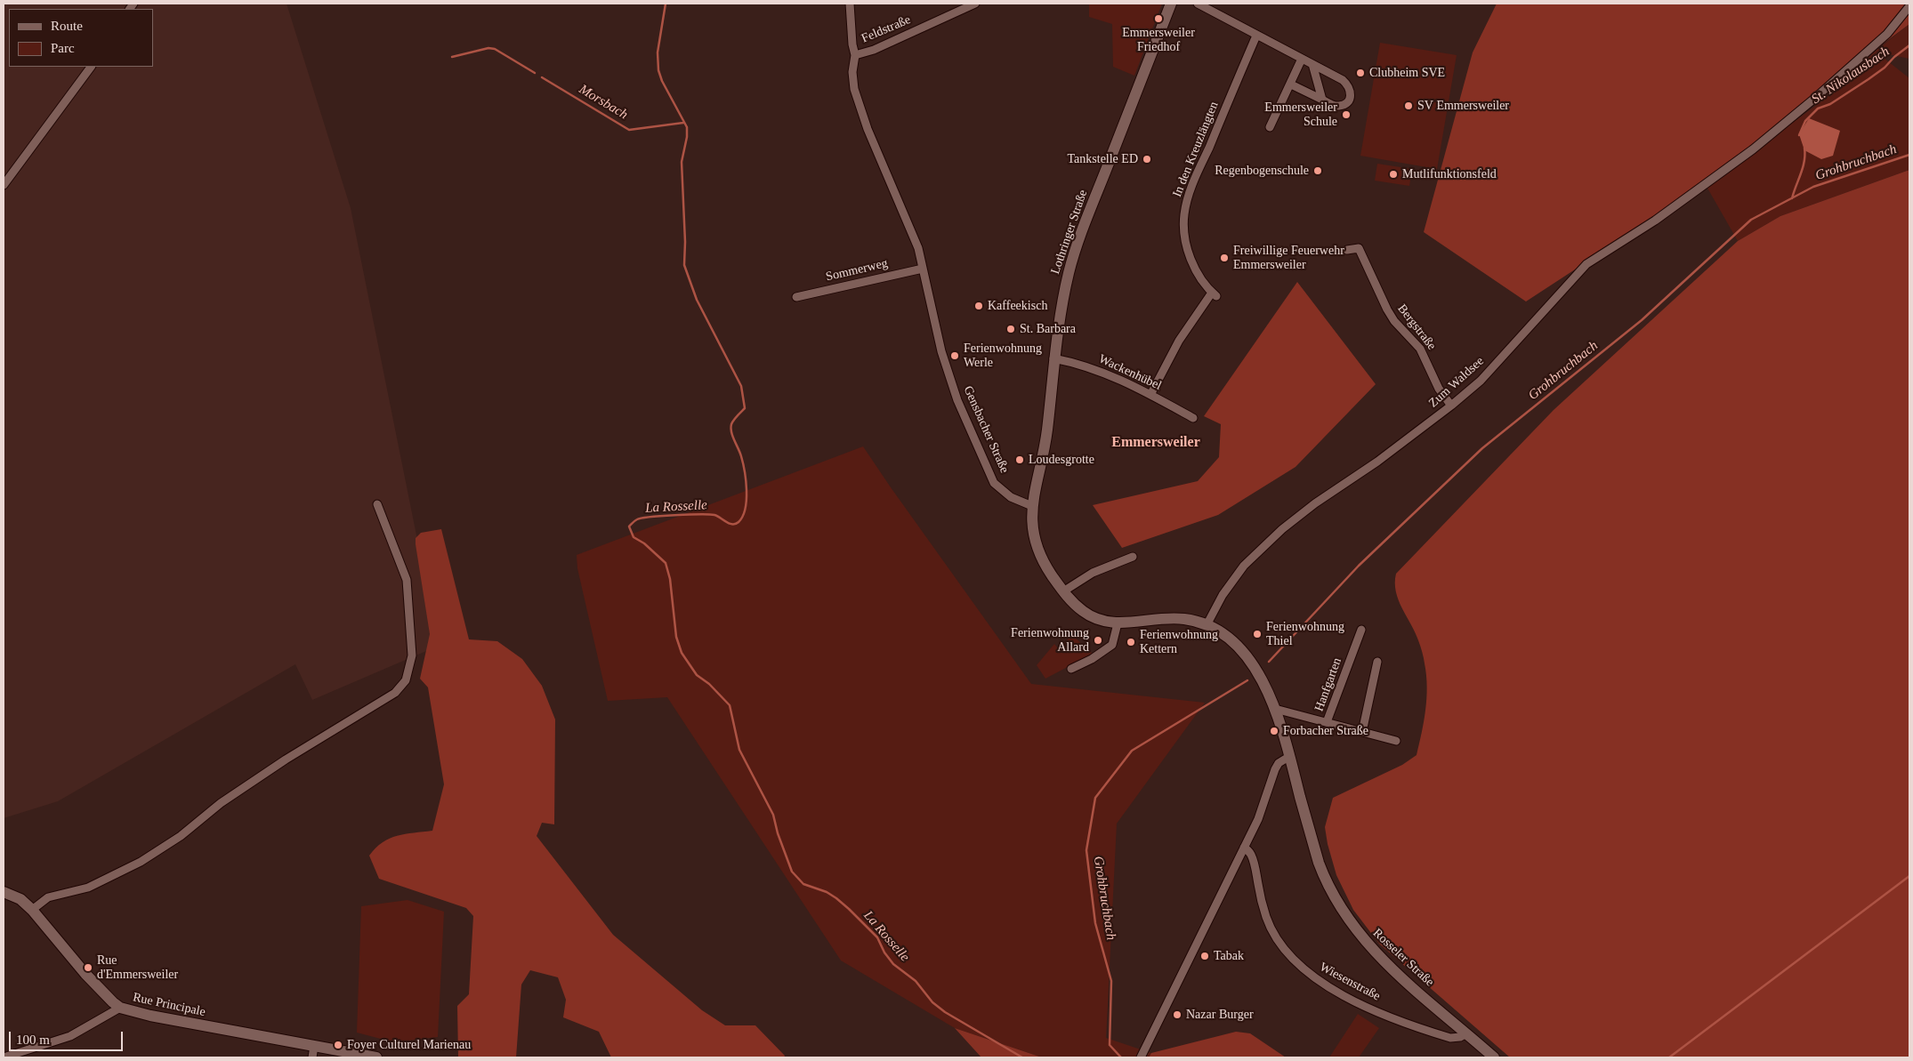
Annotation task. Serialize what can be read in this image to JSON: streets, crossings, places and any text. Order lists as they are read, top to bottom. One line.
{"streets":{"main road":["Lothringer Straße","Rosseler Straße","Rue Principale"],"street":["Feldstraße","In den Kreuzlängten","Sommerweg","Bergstraße","Wackenhübel","Zum Waldsee","Gensbacher Straße","Hanfgarten","Wiesenstraße"]},"crossings":[["Feldstraße","Gensbacher Straße"],["In den Kreuzlängten","Wackenhübel"],["Lothringer Straße","Wackenhübel"],["Lothringer Straße","Gensbacher Straße"],["Sommerweg","Gensbacher Straße"],["Bergstraße","Zum Waldsee"],["Rosseler Straße","Wiesenstraße"]],"districts":["Emmersweiler"],"water":["St. Nikolausbach","Morsbach","Grohbruchbach","La Rosselle"],"places":["Emmersweiler Friedhof","Clubheim SVE","SV Emmersweiler","Emmersweiler Schule","Tankstelle ED","Regenbogenschule","Mutlifunktionsfeld","Freiwillige Feuerwehr Emmersweiler","Kaffeekisch","St. Barbara","Ferienwohnung Werle","Loudesgrotte","Ferienwohnung Thiel","Ferienwohnung Allard","Ferienwohnung Kettern","Forbacher Straße","Tabak","Rue d'Emmersweiler","Nazar Burger","Foyer Culturel Marienau"],"legend":["Route","Parc"],"scale_bar":"100 m"}
